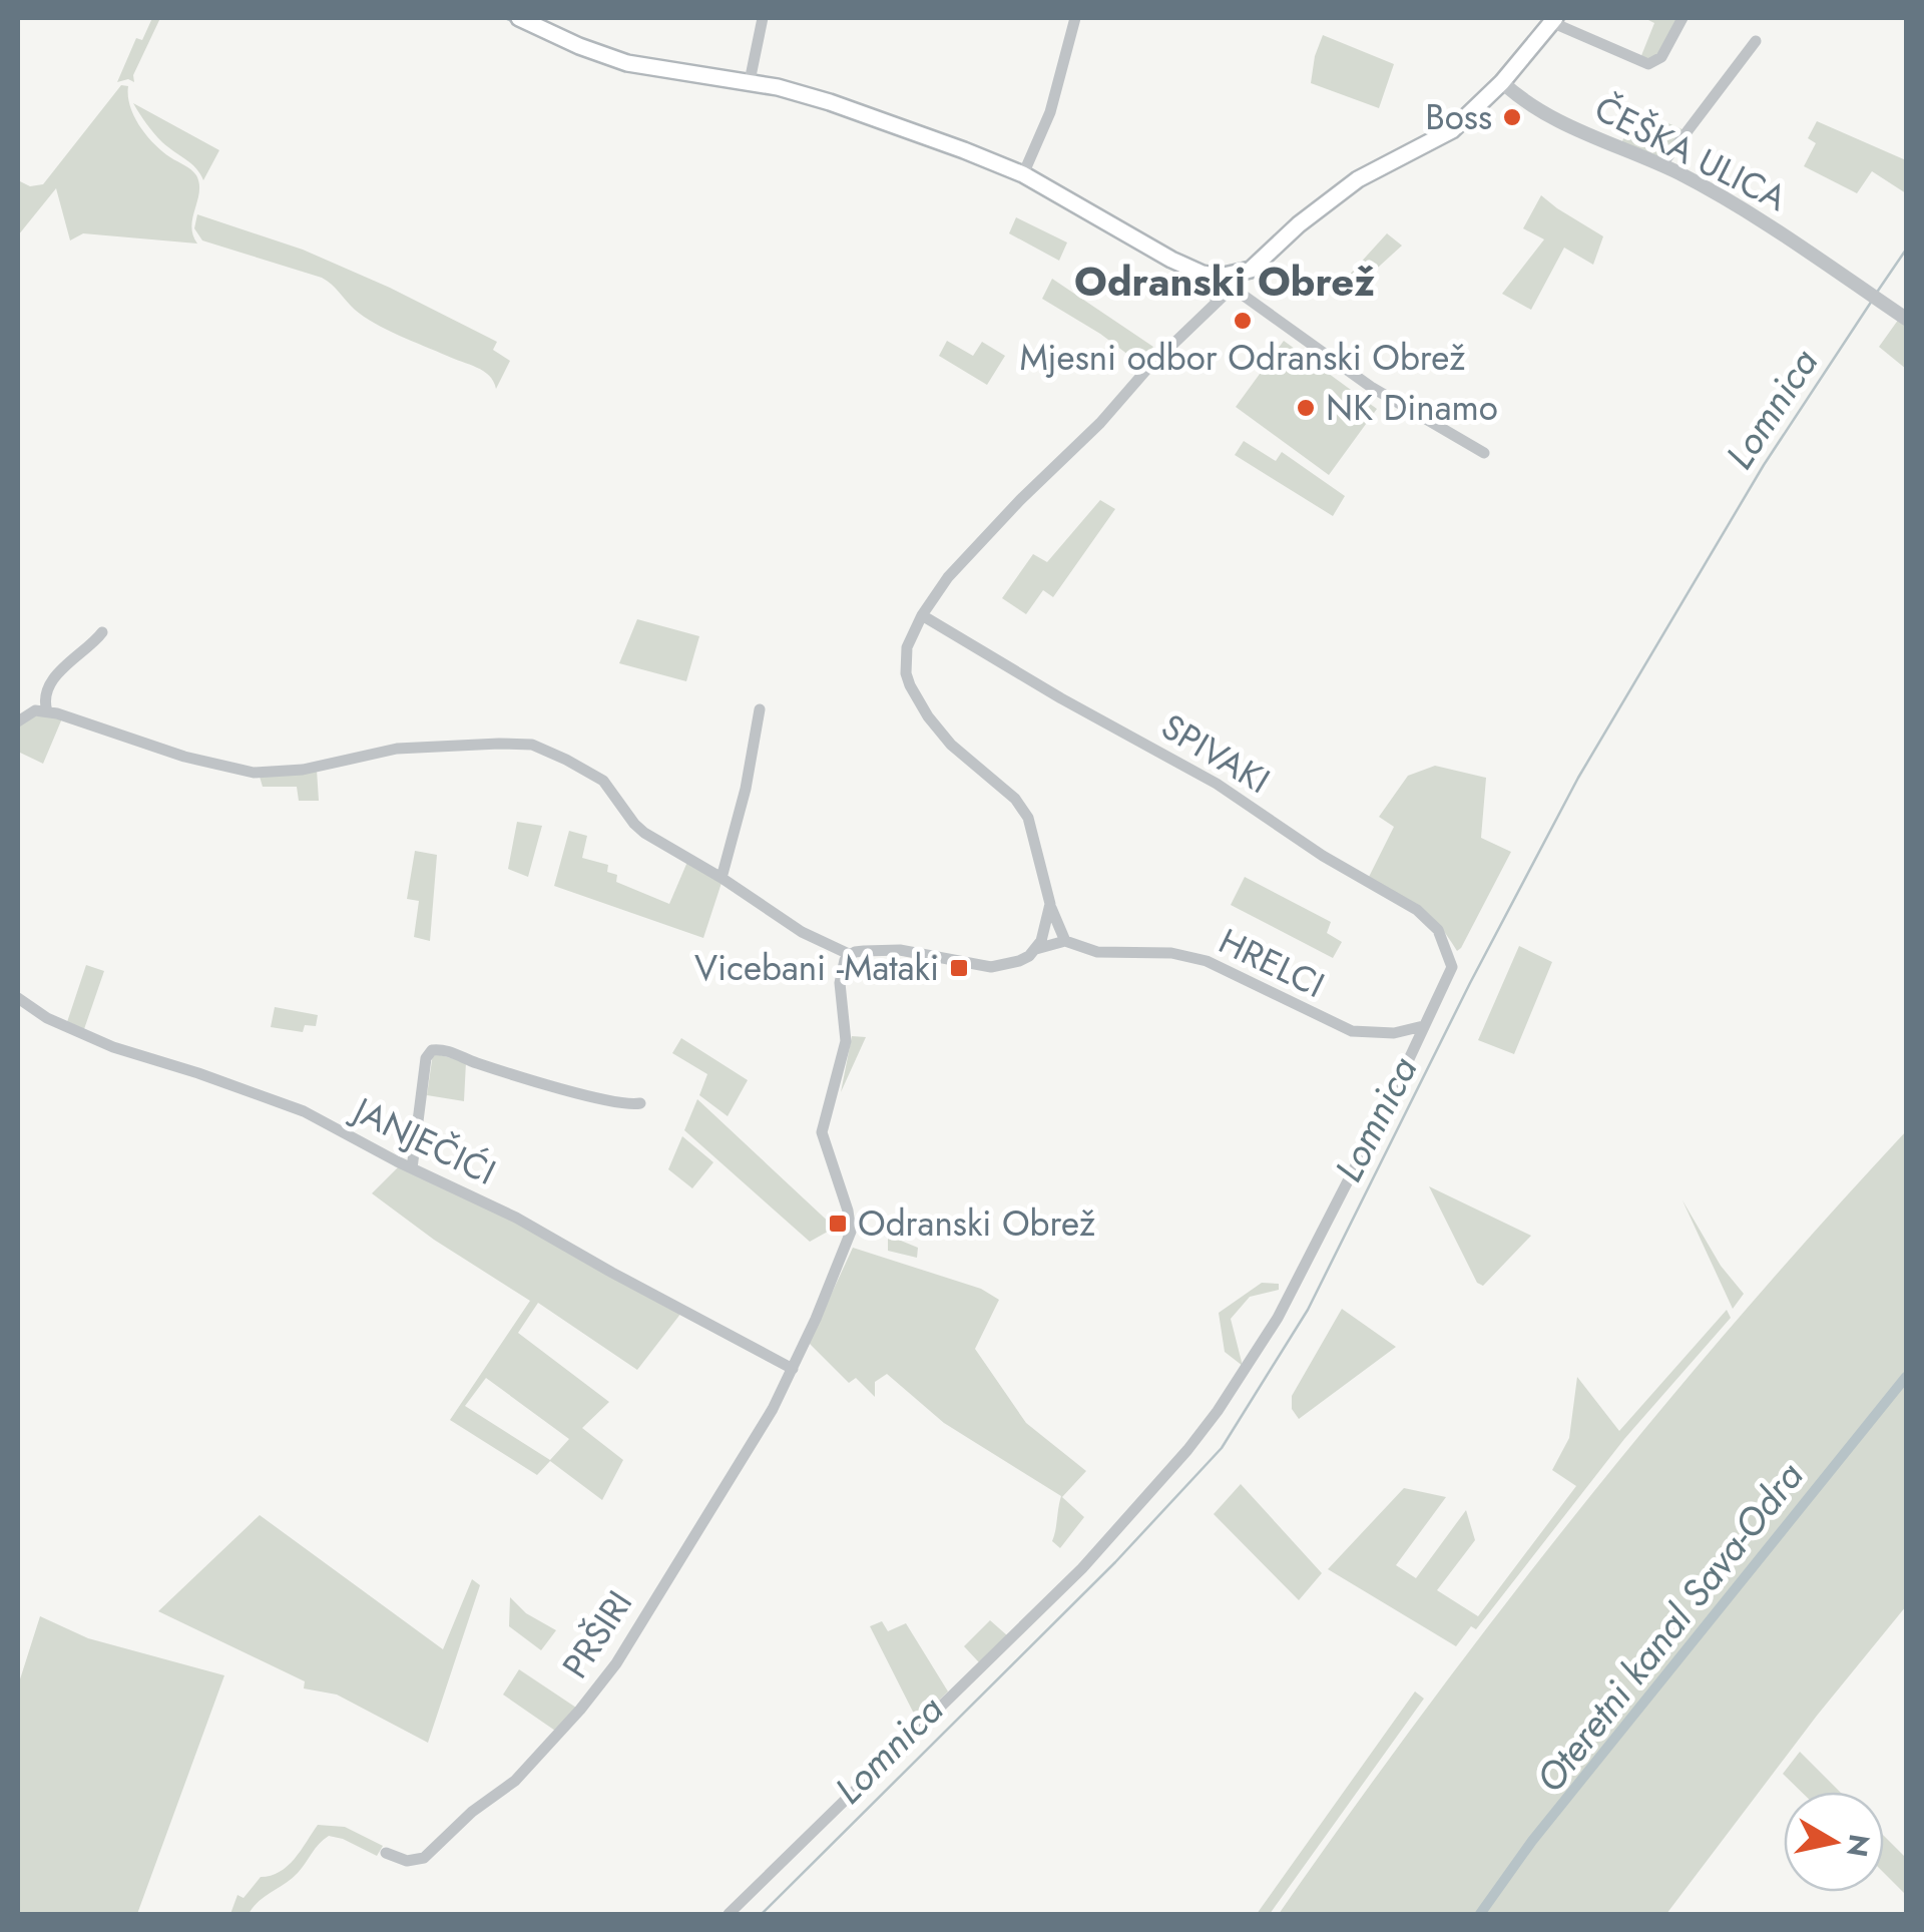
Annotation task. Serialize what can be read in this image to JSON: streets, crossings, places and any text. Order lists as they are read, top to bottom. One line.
{"streets":{"street":["ČEŠKA ULICA","SPIVAKI","HRELCI","JANJEČIĆI","PRŠIRI"]},"crossings":[["SPIVAKI","HRELCI"],["JANJEČIĆI","PRŠIRI"]],"districts":["Odranski Obrež"],"water":["Lomnica","Oteretni kanal Sava-Odra"],"places":{"other":["Boss","Mjesni odbor Odranski Obrež","NK Dinamo"],"transit":["Vicebani -Mataki","Odranski Obrež"]},"north":"right"}
